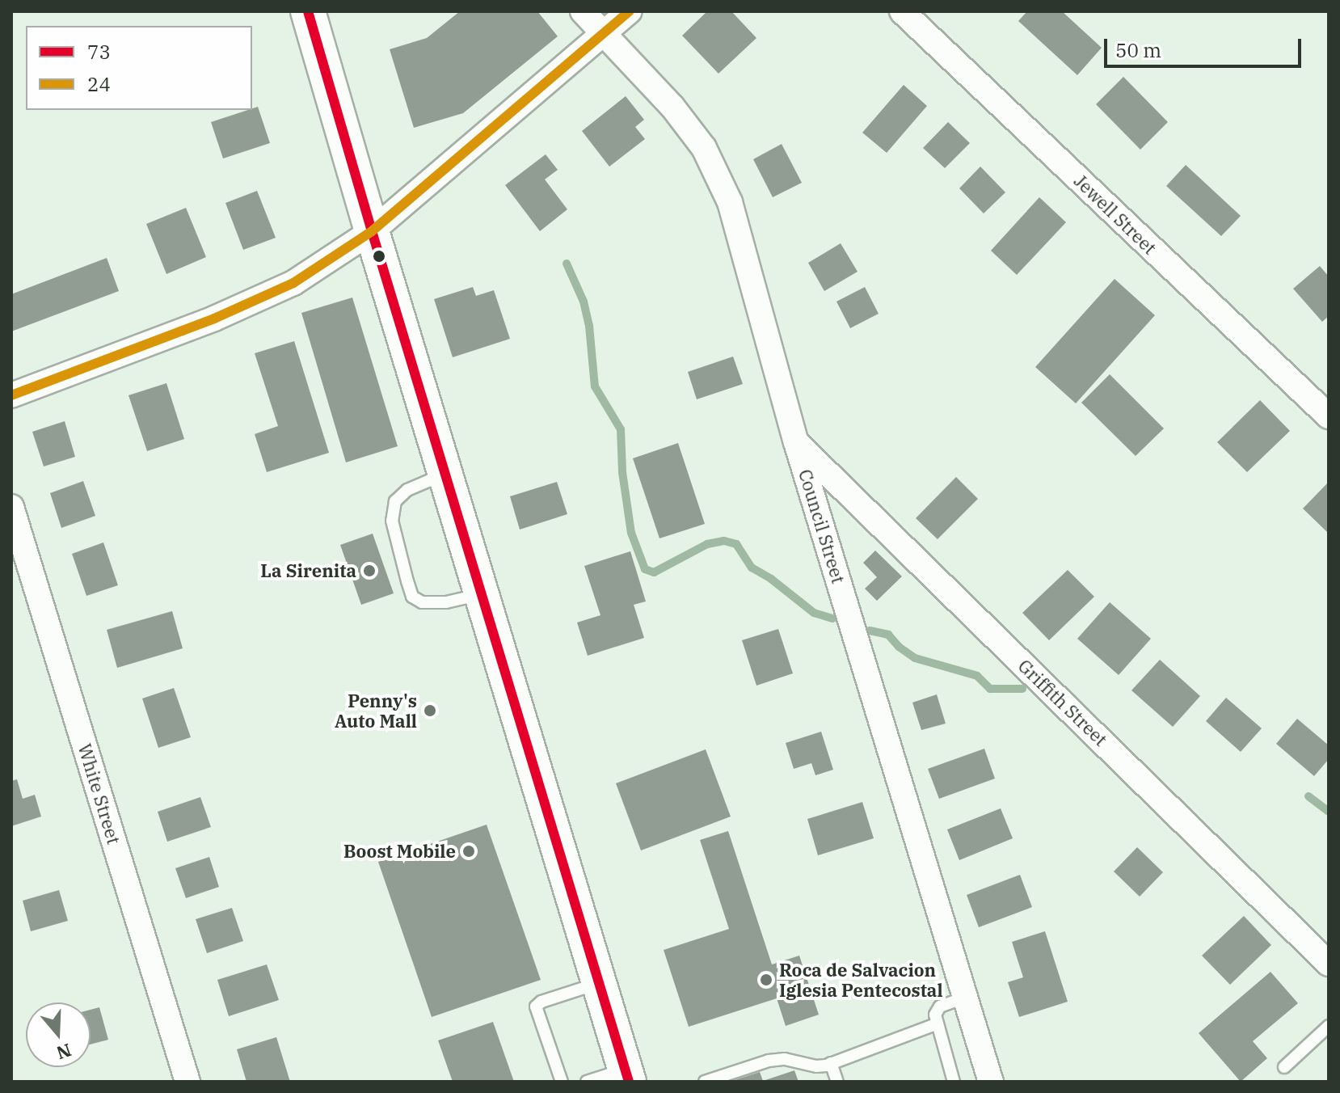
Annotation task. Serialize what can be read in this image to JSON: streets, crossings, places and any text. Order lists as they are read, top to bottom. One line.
{"streets":{"street":["Jewell Street","Council Street","Griffith Street","White Street"]},"crossings":[["Council Street","Griffith Street"]],"places":["La Sirenita","Penny's Auto Mall","Boost Mobile","Roca de Salvacion Iglesia Pentecostal"],"lines":["transit line 73","transit line 24"],"legend":["73","24"],"scale_bar":"50 m","north":"bottom"}
